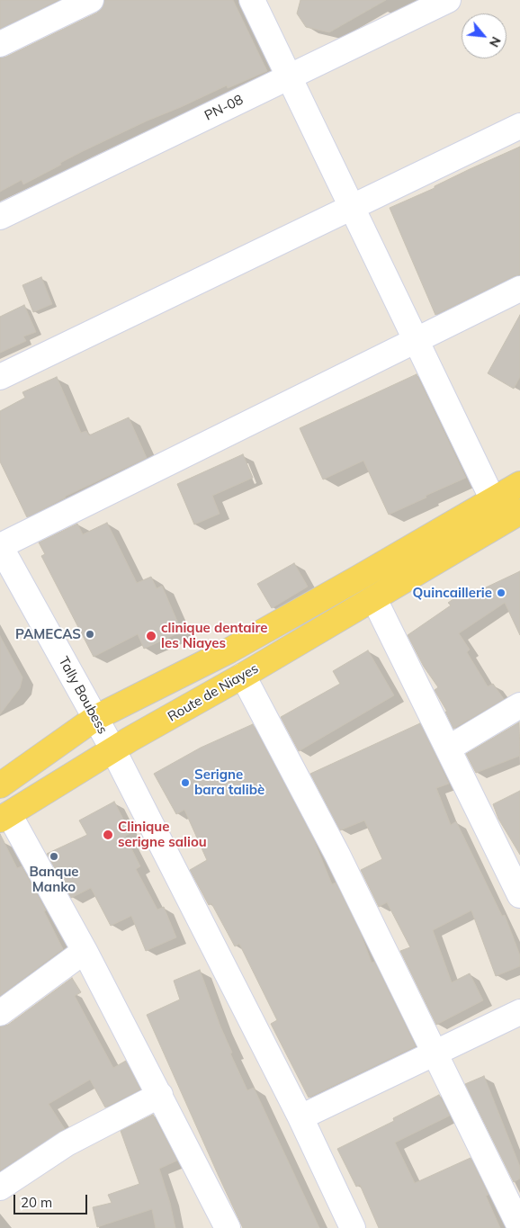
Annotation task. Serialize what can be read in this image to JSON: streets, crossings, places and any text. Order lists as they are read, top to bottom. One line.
{"streets":{"main road":["Route de Niayes"],"street":["PN-08","Tally Boubess"]},"crossings":[["Route de Niayes","Tally Boubess"]],"places":["Quincaillerie","PAMECAS","clinique dentaire les Niayes","Serigne bara talibè","Clinique serigne saliou","Banque Manko"],"scale_bar":"20 m","north":"bottom right"}
